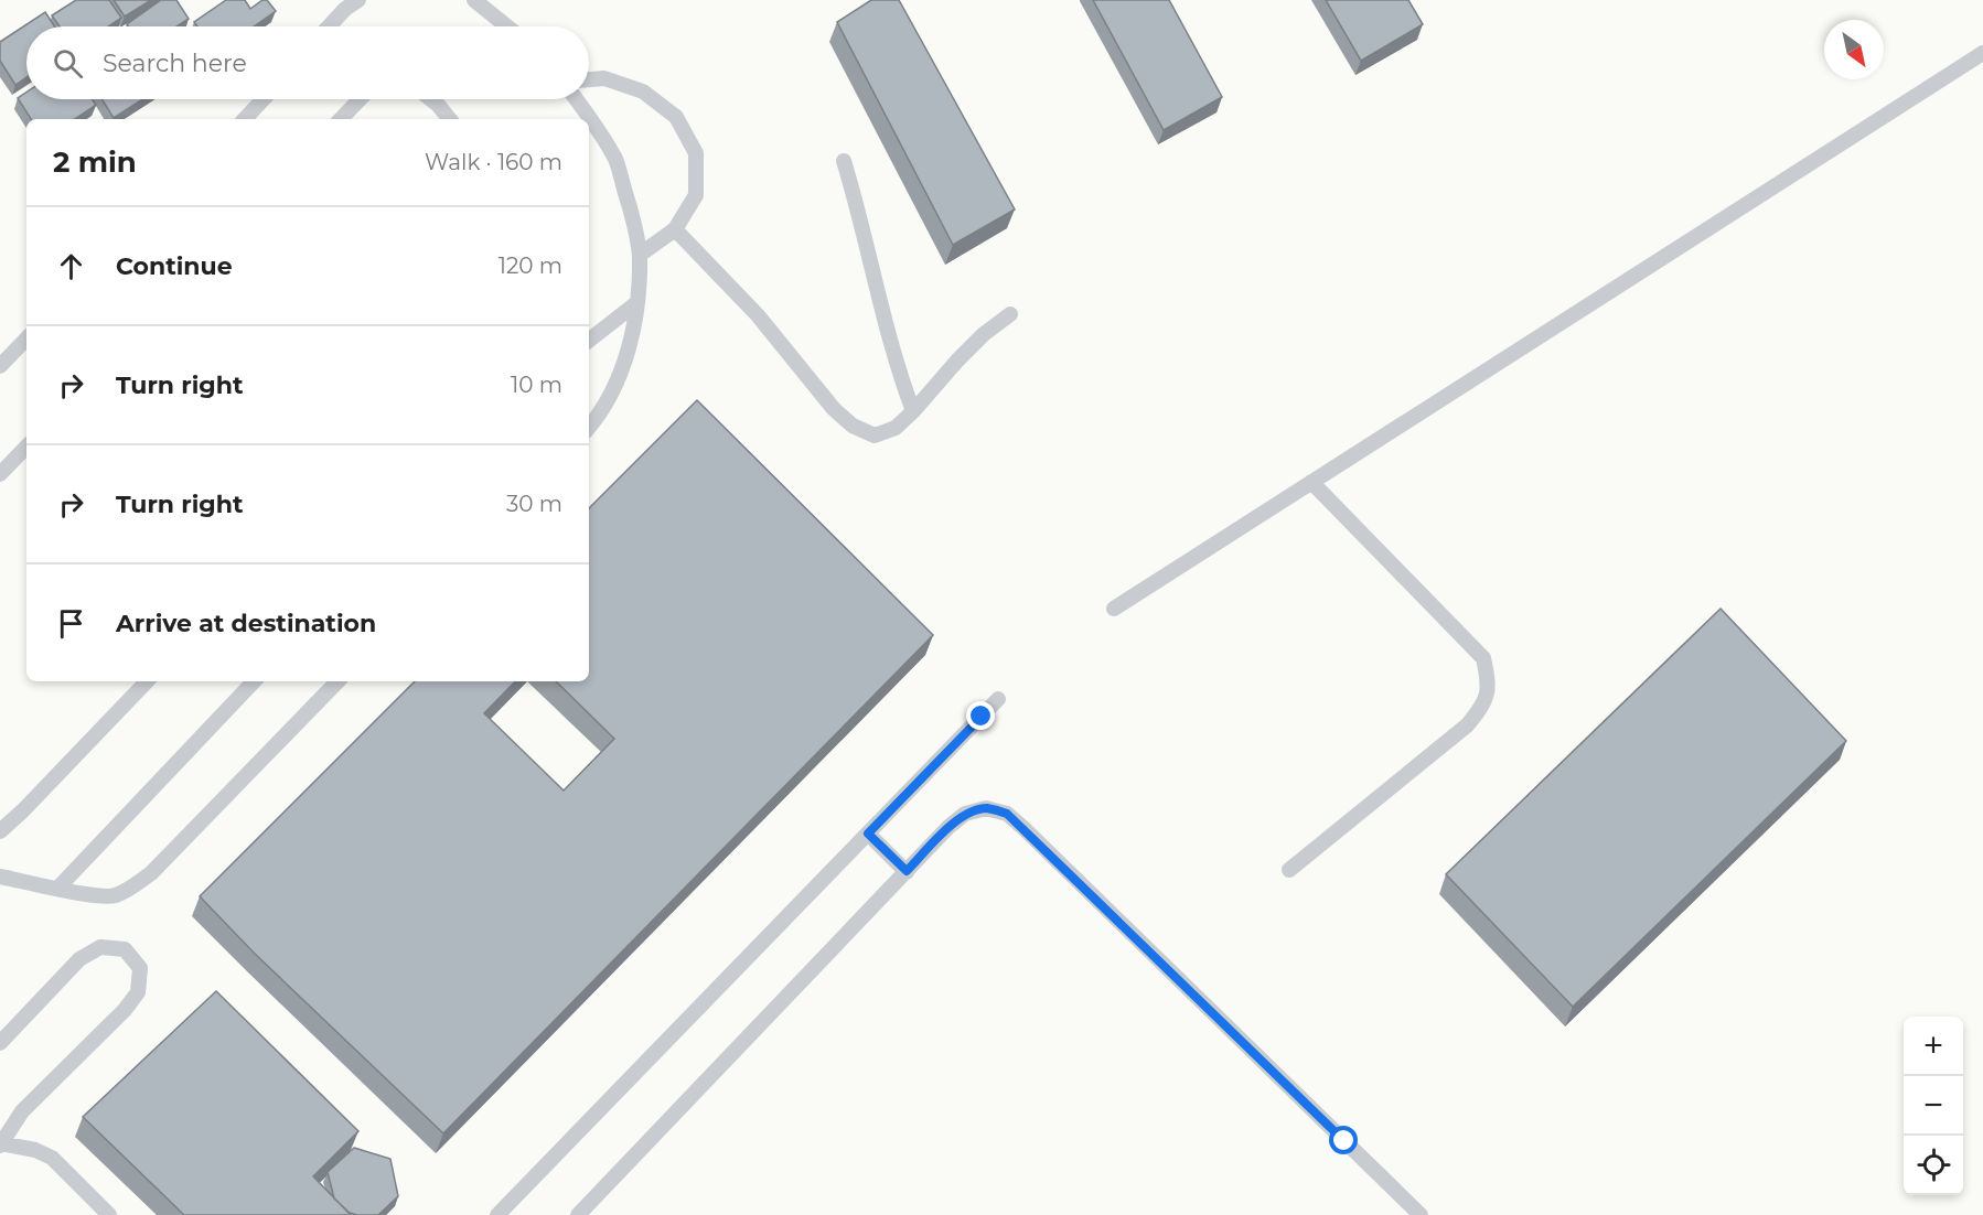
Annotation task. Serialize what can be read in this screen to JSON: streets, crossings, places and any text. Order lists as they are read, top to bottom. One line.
{"north":"bottom right","page":{"search":"Search here","heading":["2 min","Walk · 160 m"],"list":[["Continue","120 m"],["Turn right","10 m"],["Turn right","30 m"],"Arrive at destination"],"map_buttons":["+","−"]}}
